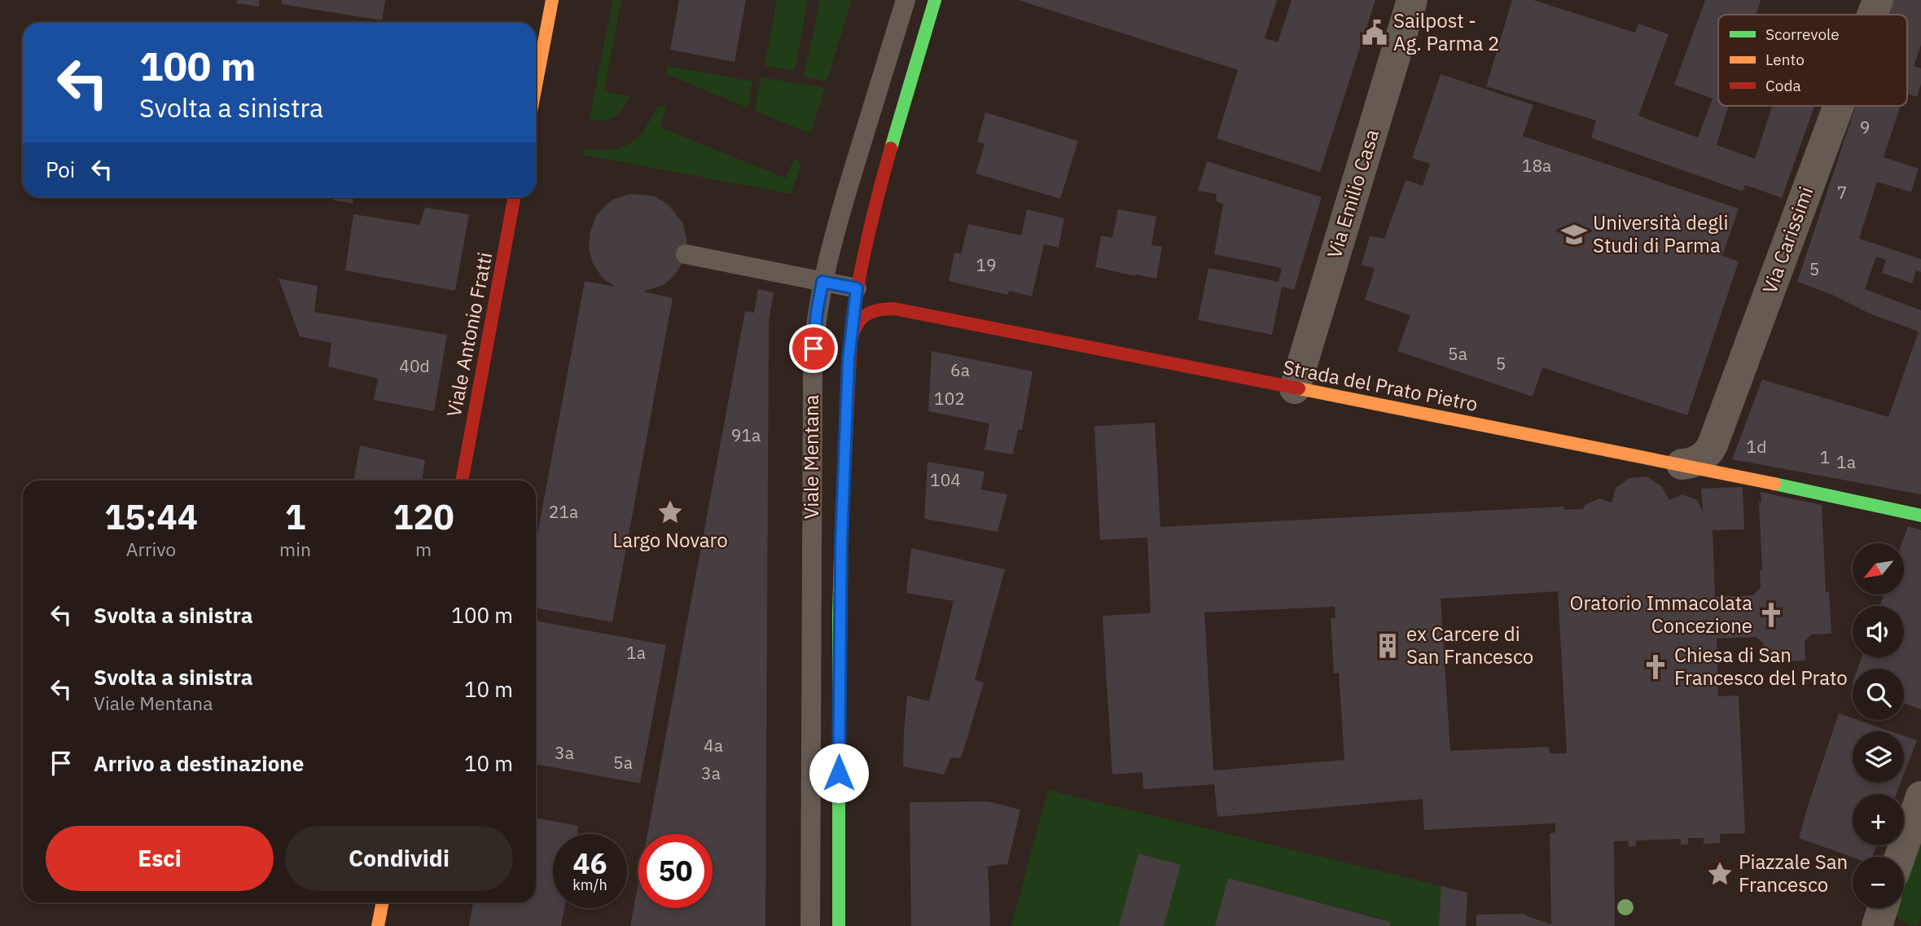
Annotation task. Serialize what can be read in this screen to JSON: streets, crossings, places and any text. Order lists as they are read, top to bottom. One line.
{"streets":{"main road":["Viale Antonio Fratti","Strada del Prato Pietro","Viale Mentana"],"street":["Via Emilio Casa","Via Carissimi"]},"crossings":[["Via Emilio Casa","Strada del Prato Pietro"],["Via Carissimi","Strada del Prato Pietro"],["Strada del Prato Pietro","Viale Mentana"]],"places":{"public building":["Sailpost - Ag. Parma 2"],"school or university":["Università degli Studi di Parma"],"place":["Largo Novaro","Piazzale San Francesco"],"church":["Oratorio Immacolata Concezione","Chiesa di San Francesco del Prato"],"building":["ex Carcere di San Francesco"]},"house_numbers":["9","18a","7","19","5","5a","5","40d","6a","102","91a","1d","1","1a","104","21a","1a","4a","3a","5a","3a"],"legend":["Scorrevole","Lento","Coda"],"north":"bottom left","page":{"turn":["100 m","Svolta a sinistra"],"then":"Poi","eta":["15:44","Arrivo","1","min","120","m"],"map_buttons":["+","−"],"list":[{"name":"Svolta a sinistra","value":"100 m"},{"name":"Svolta a sinistra","note":"Viale Mentana","value":"10 m"},{"name":"Arrivo a destinazione","value":"10 m"}],"buttons":["Esci","Condividi"],"speed":"46 km/h","limit":"50"}}
